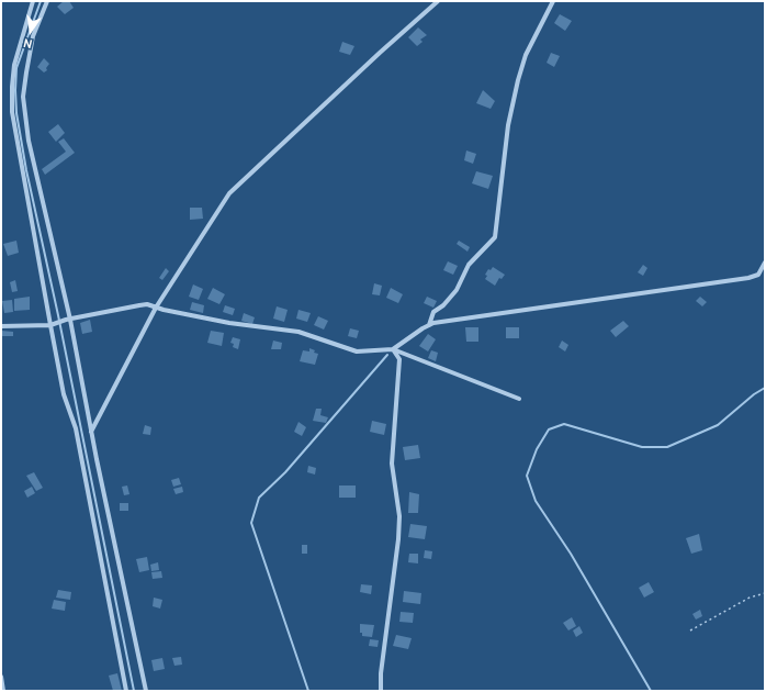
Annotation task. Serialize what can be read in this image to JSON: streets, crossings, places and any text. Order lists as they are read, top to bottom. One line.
{"north":"bottom"}
